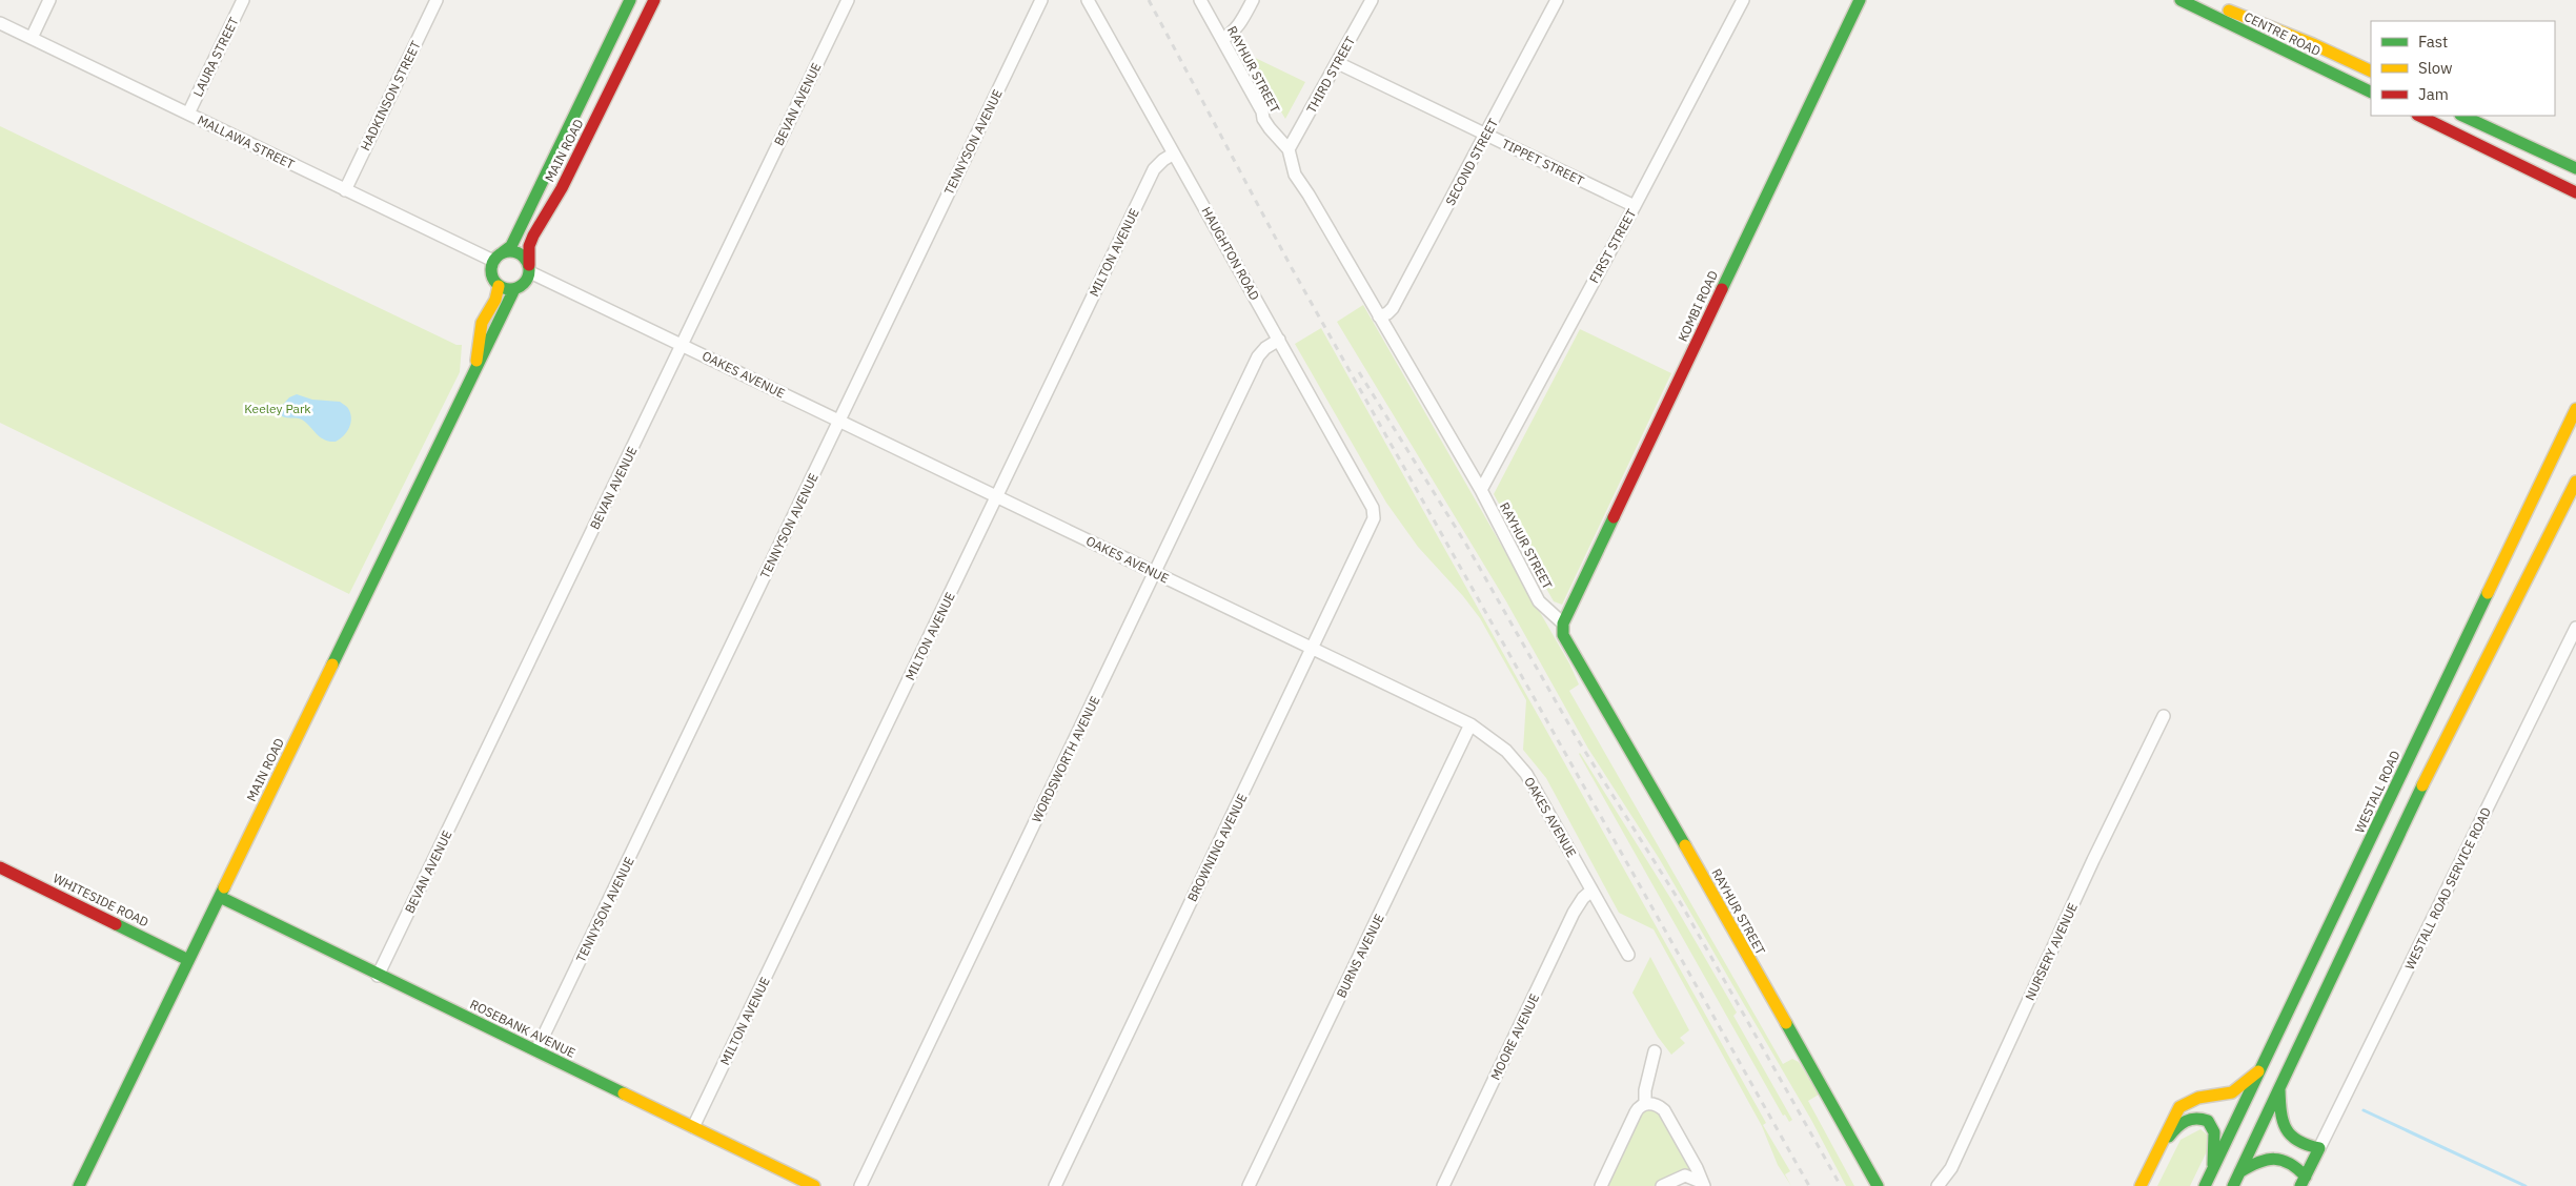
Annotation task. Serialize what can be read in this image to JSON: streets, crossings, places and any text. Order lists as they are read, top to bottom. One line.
{"streets":{"main road":["CENTRE ROAD","RAYHUR STREET","MAIN ROAD","KOMBI ROAD","WESTALL ROAD","WHITESIDE ROAD","ROSEBANK AVENUE"],"street":["LAURA STREET","THIRD STREET","HADKINSON STREET","BEVAN AVENUE","MALLAWA STREET","TENNYSON AVENUE","SECOND STREET","TIPPET STREET","FIRST STREET","MILTON AVENUE","HAUGHTON ROAD","OAKES AVENUE","WORDSWORTH AVENUE","BROWNING AVENUE","WESTALL ROAD SERVICE ROAD","NURSERY AVENUE","BURNS AVENUE","MOORE AVENUE"]},"crossings":[["LAURA STREET","MALLAWA STREET"],["RAYHUR STREET","THIRD STREET"],["RAYHUR STREET","SECOND STREET"],["RAYHUR STREET","FIRST STREET"],["RAYHUR STREET","KOMBI ROAD"],["THIRD STREET","TIPPET STREET"],["HADKINSON STREET","MALLAWA STREET"],["BEVAN AVENUE","OAKES AVENUE"],["BEVAN AVENUE","ROSEBANK AVENUE"],["MALLAWA STREET","MAIN ROAD"],["MALLAWA STREET","OAKES AVENUE"],["TENNYSON AVENUE","OAKES AVENUE"],["TENNYSON AVENUE","ROSEBANK AVENUE"],["MAIN ROAD","OAKES AVENUE"],["MAIN ROAD","WHITESIDE ROAD"],["MAIN ROAD","ROSEBANK AVENUE"],["SECOND STREET","TIPPET STREET"],["TIPPET STREET","FIRST STREET"],["MILTON AVENUE","HAUGHTON ROAD"],["MILTON AVENUE","OAKES AVENUE"],["MILTON AVENUE","ROSEBANK AVENUE"],["HAUGHTON ROAD","WORDSWORTH AVENUE"],["HAUGHTON ROAD","BROWNING AVENUE"],["OAKES AVENUE","WORDSWORTH AVENUE"],["OAKES AVENUE","BROWNING AVENUE"],["OAKES AVENUE","BURNS AVENUE"],["OAKES AVENUE","MOORE AVENUE"]],"parks":["Keeley Park"],"legend":["Fast","Slow","Jam"]}
